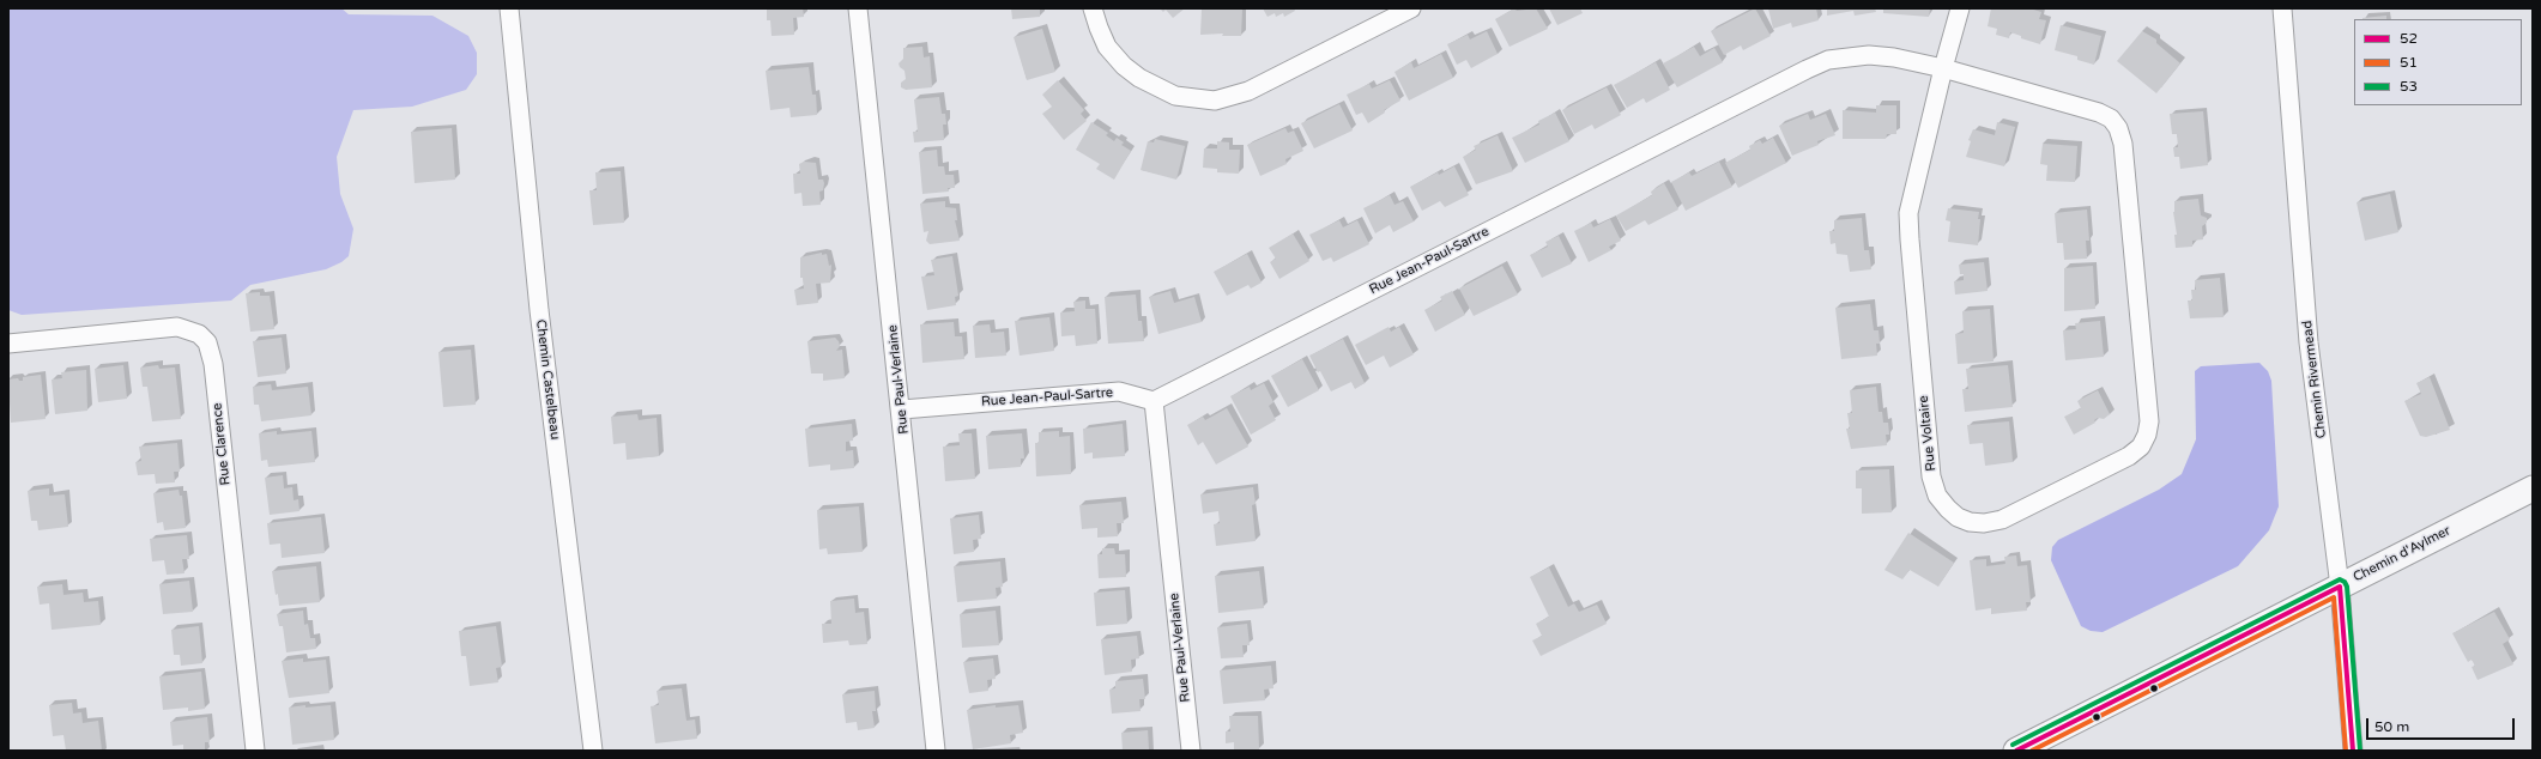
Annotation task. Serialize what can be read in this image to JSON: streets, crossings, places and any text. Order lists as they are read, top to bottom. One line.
{"streets":{"main road":["Chemin d'Aylmer"],"street":["Rue Jean-Paul-Sartre","Chemin Castelbeau","Rue Paul-Verlaine","Chemin Rivermead","Rue Voltaire","Rue Clarence"]},"crossings":[["Rue Jean-Paul-Sartre","Rue Paul-Verlaine"],["Rue Jean-Paul-Sartre","Rue Voltaire"],["Chemin Rivermead","Chemin d'Aylmer"]],"lines":["transit line 53","transit line 52","transit line 51"],"legend":["52","51","53"],"scale_bar":"50 m"}
